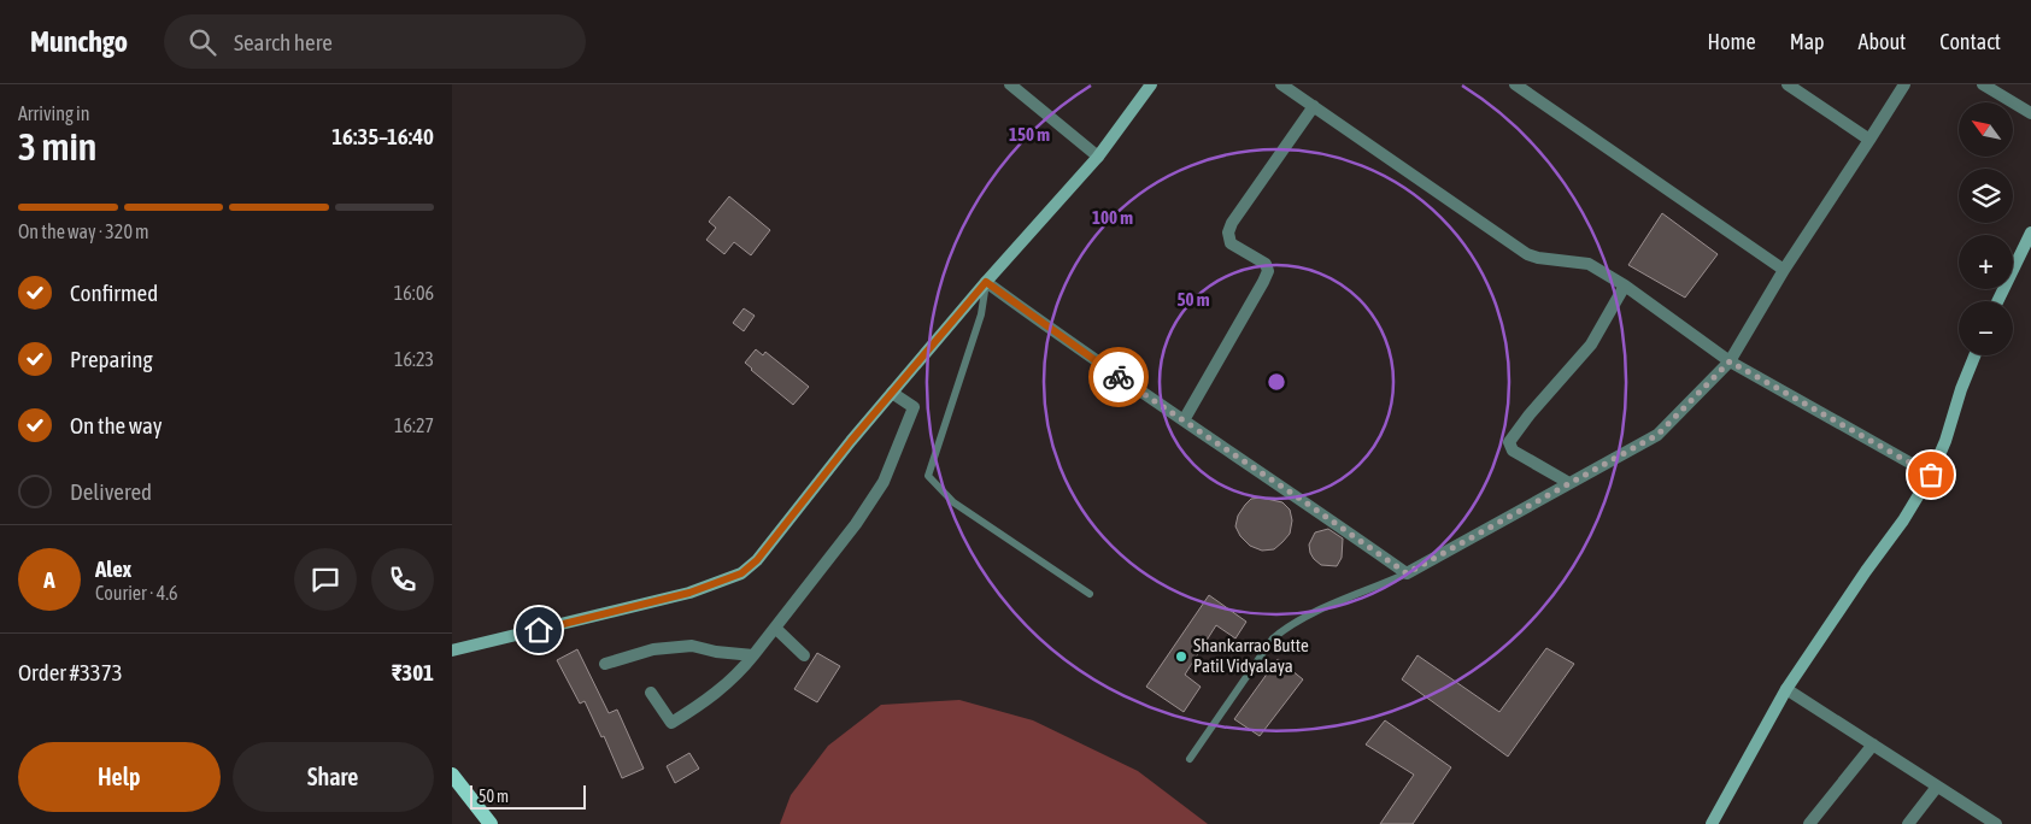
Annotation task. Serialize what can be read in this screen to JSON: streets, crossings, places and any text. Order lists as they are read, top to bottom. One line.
{"places":["Shankarrao Butte Patil Vidyalaya"],"scale_bar":"50 m","north":"top left","page":{"header":"Munchgo","search":"Search here","nav":["Home","Map","About","Contact"],"heading":["3 min","Arriving in","16:35–16:40"],"panel":["Alex","Courier · 4.6","Order #3373","₹301"],"map_buttons":["+","−"],"bar":"On the way · 320 m","list":[["Confirmed","16:06"],["Preparing","16:23"],["On the way","16:27"],"Delivered"],"round":"A","buttons":["Help","Share"],"scale":"50 m"},"rings":["150 m","100 m","50 m"]}
